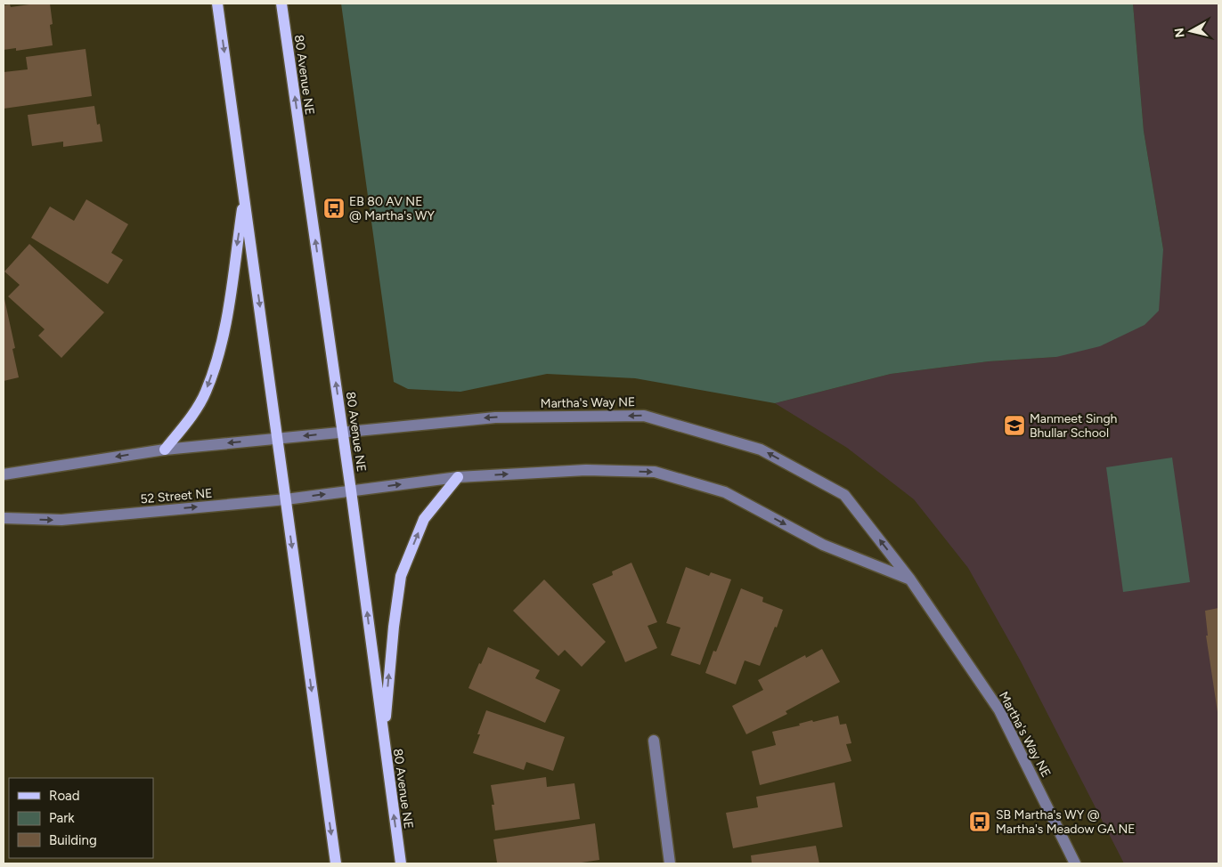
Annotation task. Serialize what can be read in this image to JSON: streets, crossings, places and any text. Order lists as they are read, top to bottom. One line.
{"streets":{"main road":["80 Avenue NE"],"street":["Martha's Way NE","52 Street NE"]},"crossings":[["80 Avenue NE","Martha's Way NE"],["80 Avenue NE","52 Street NE"]],"places":{"bus stop":["EB 80 AV NE @ Martha's WY","SB Martha's WY @ Martha's Meadow GA NE"],"school or university":["Manmeet Singh Bhullar School"]},"legend":["Road","Park","Building"],"north":"left"}
